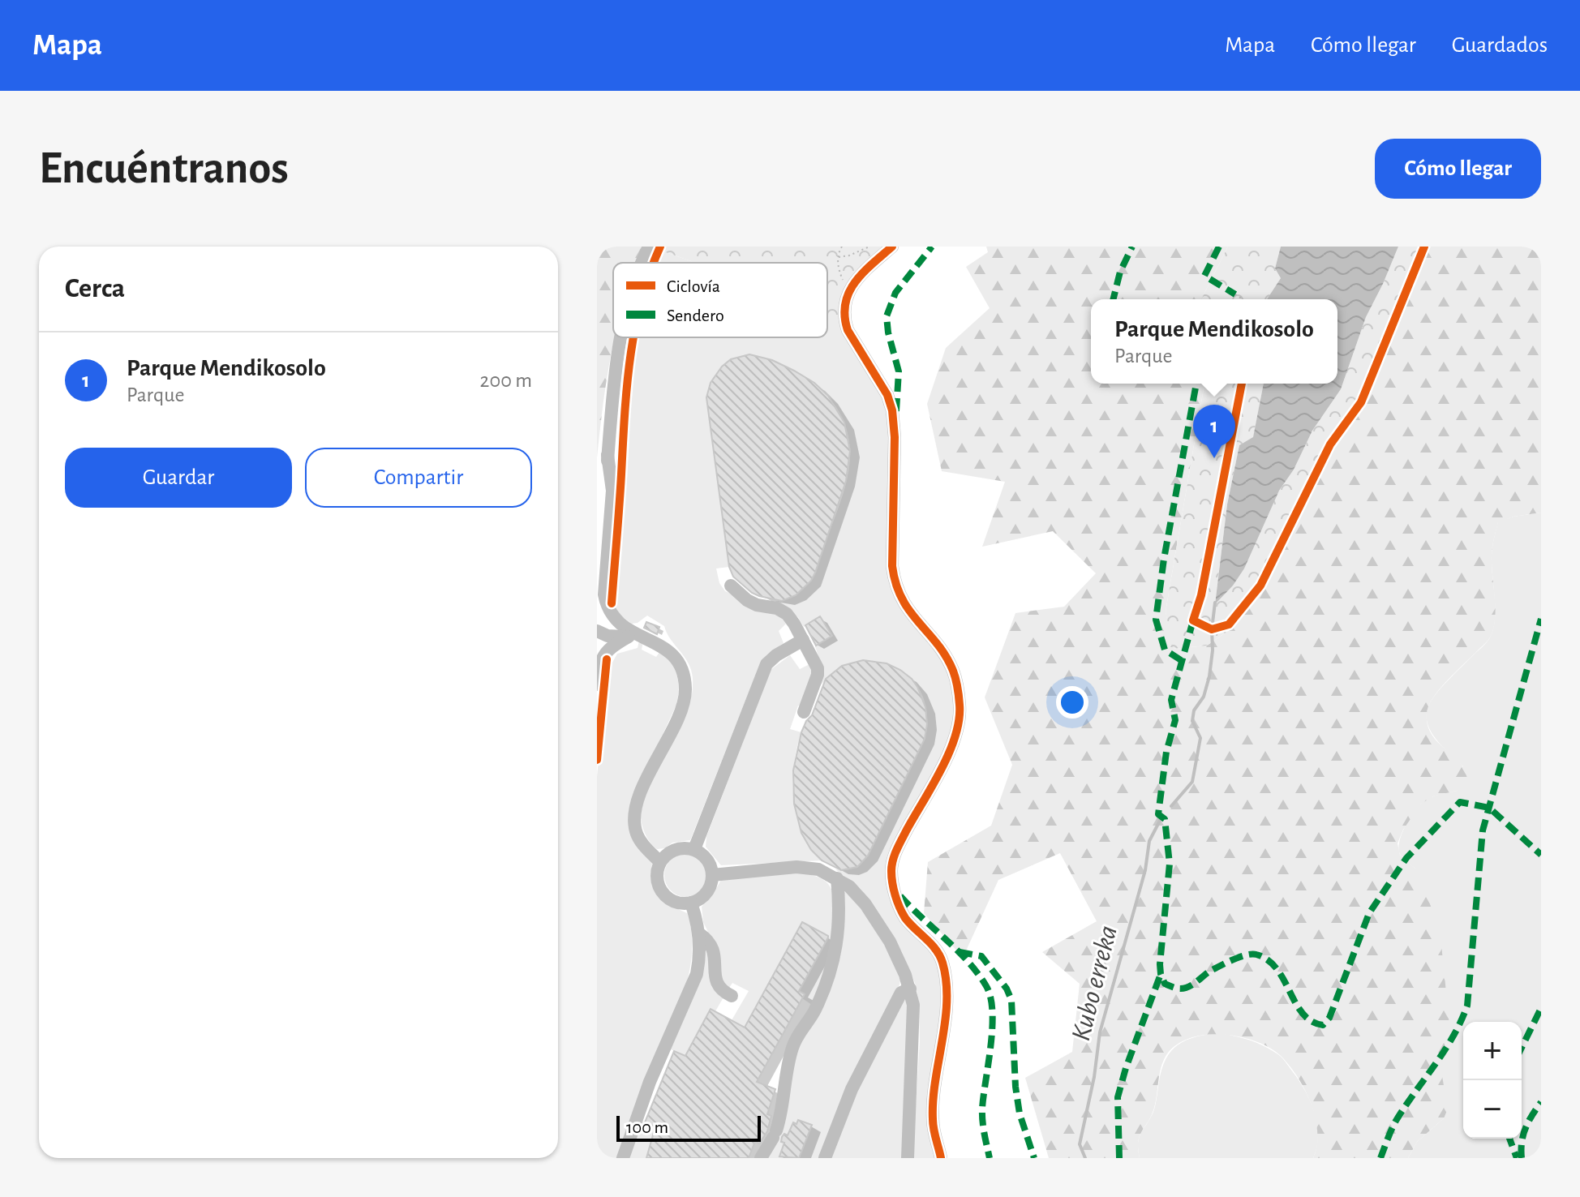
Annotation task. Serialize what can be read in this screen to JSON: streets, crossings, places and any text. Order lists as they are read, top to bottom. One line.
{"water":["Kubo erreka"],"legend":["Ciclovía","Sendero"],"scale_bar":"100 m","page":{"header":"Mapa","nav":["Mapa","Cómo llegar","Guardados"],"buttons":["Cómo llegar",["Guardar","Compartir"]],"title":"Encuéntranos","heading":"Cerca","popup":["Parque Mendikosolo","Parque"],"list":[{"mark":"1","name":"Parque Mendikosolo","note":"Parque","value":"200 m"}],"pins":"1","map_buttons":["+","−"],"scale":"100 m"}}
